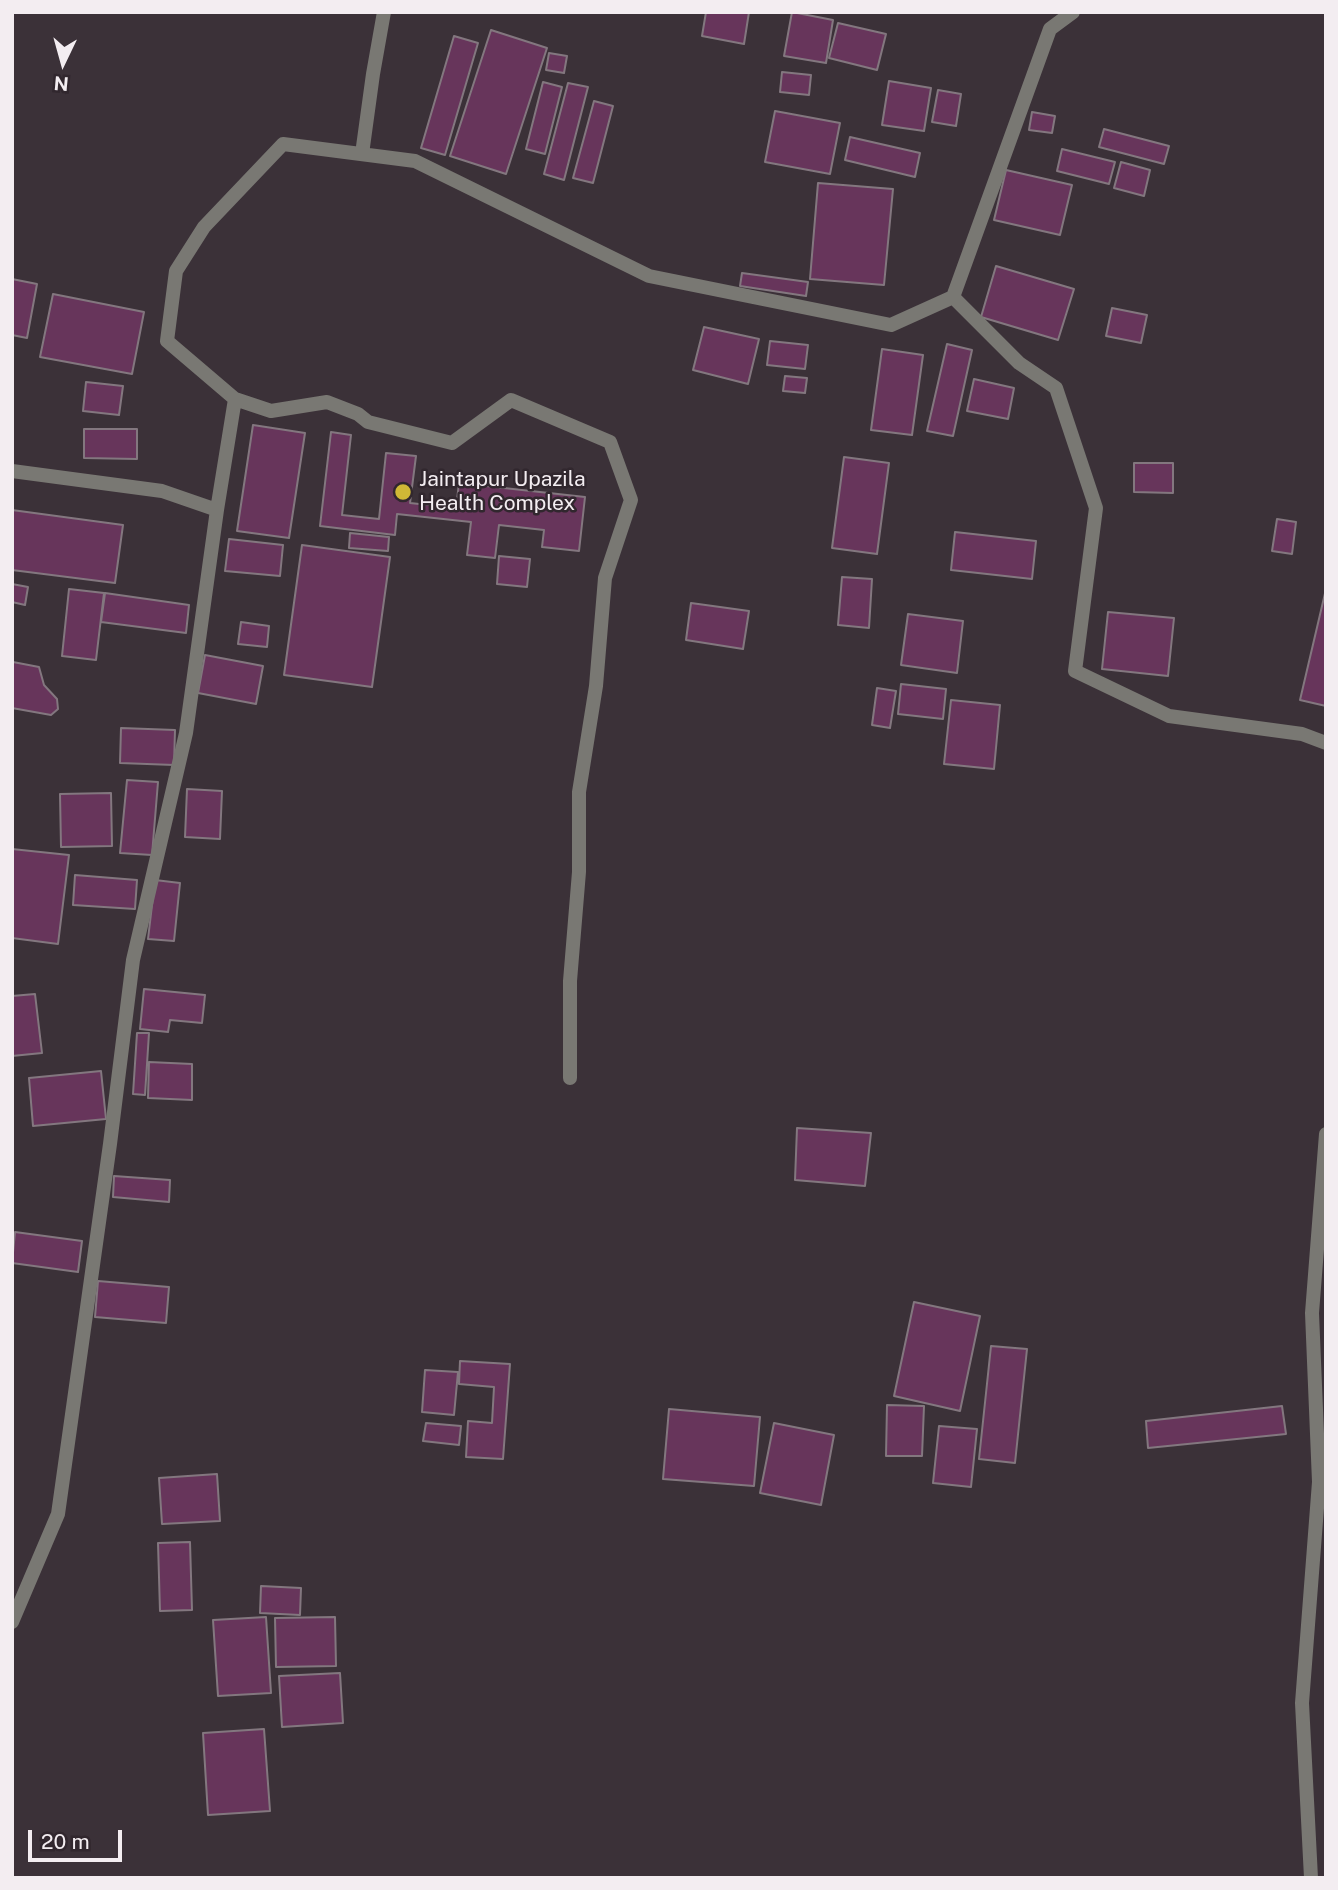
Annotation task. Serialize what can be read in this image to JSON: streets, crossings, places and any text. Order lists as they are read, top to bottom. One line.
{"places":["Jaintapur Upazila Health Complex"],"scale_bar":"20 m","north":"bottom"}
